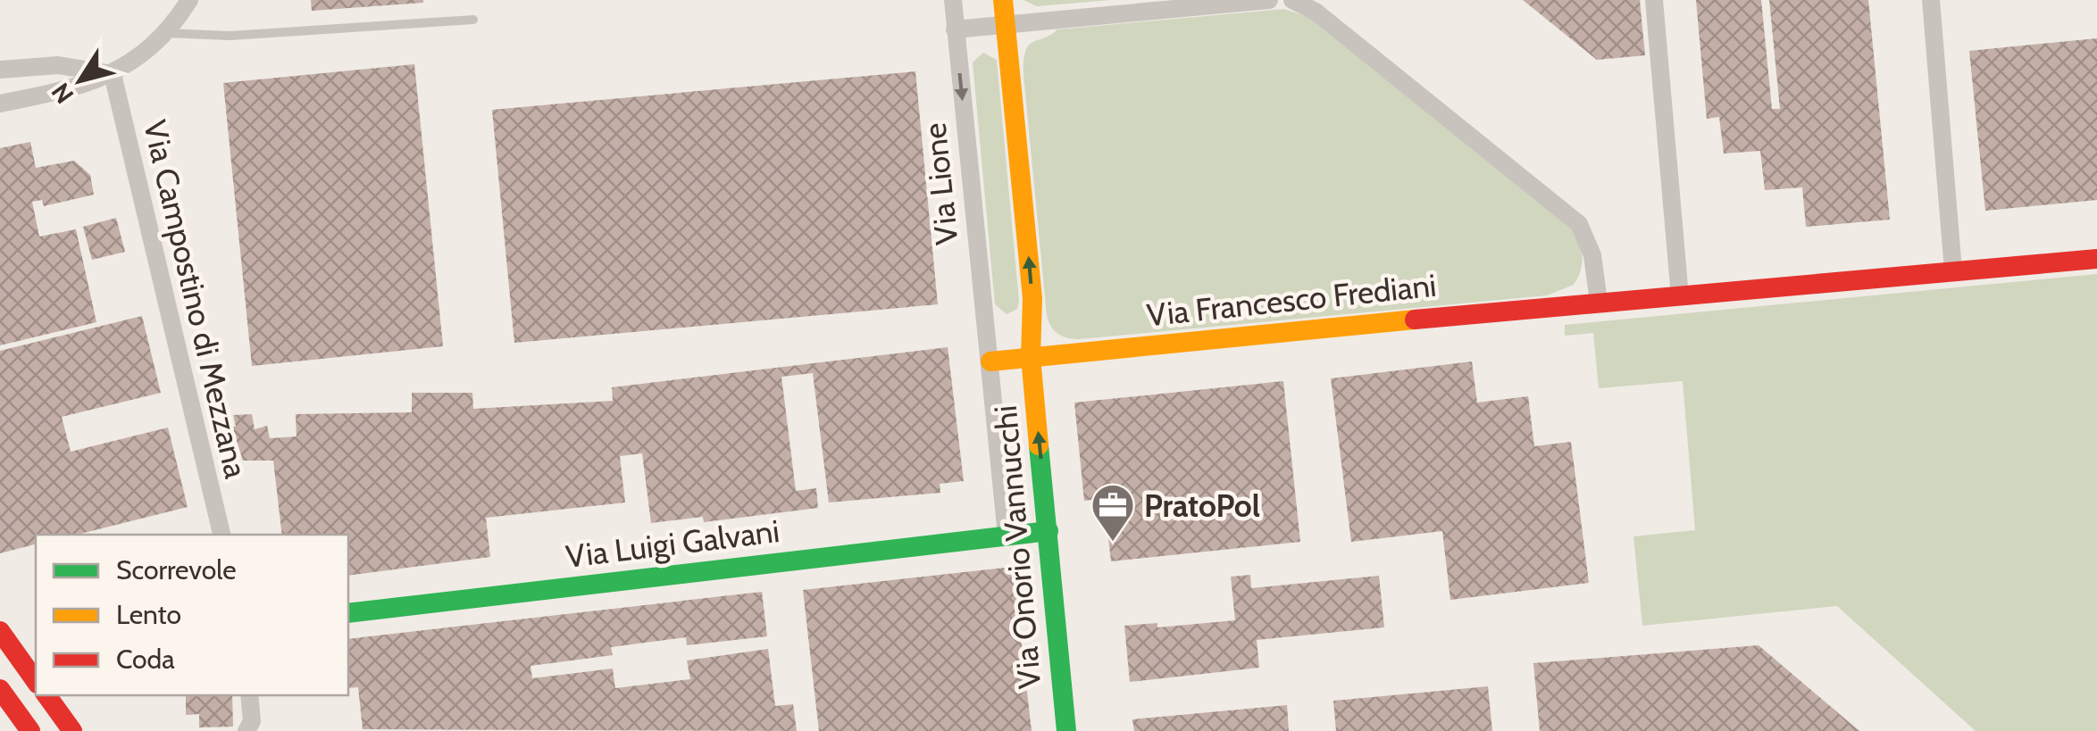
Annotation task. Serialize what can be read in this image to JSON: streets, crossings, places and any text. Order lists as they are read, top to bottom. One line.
{"streets":{"main road":["Via Francesco Frediani","Via Luigi Galvani","Via Onorio Vannucchi"],"street":["Via Lione","Via Campostino di Mezzana"]},"crossings":[["Via Lione","Via Francesco Frediani"],["Via Lione","Via Onorio Vannucchi"],["Via Francesco Frediani","Via Onorio Vannucchi"],["Via Luigi Galvani","Via Onorio Vannucchi"]],"one_way":["Via Lione"],"places":{"office":["PratoPol"]},"legend":["Scorrevole","Lento","Coda"],"north":"bottom left"}
